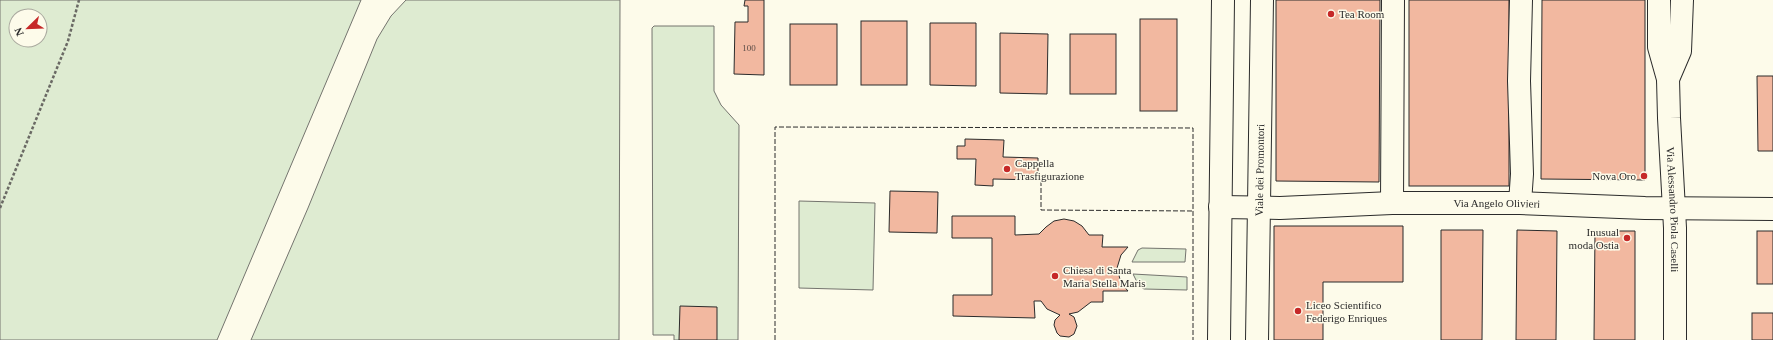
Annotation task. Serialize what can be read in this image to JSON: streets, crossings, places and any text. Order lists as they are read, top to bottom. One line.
{"streets":{"street":["Viale dei Promontori","Via Angelo Olivieri","Via Alessandro Piola Caselli"]},"crossings":[["Viale dei Promontori","Via Angelo Olivieri"],["Via Angelo Olivieri","Via Alessandro Piola Caselli"]],"places":["Tea Room","Cappella Trasfigurazione","Nova Oro","Inusual moda Ostia","Chiesa di Santa Maria Stella Maris","Liceo Scientifico Federigo Enriques"],"house_numbers":["100"],"north":"bottom left"}
